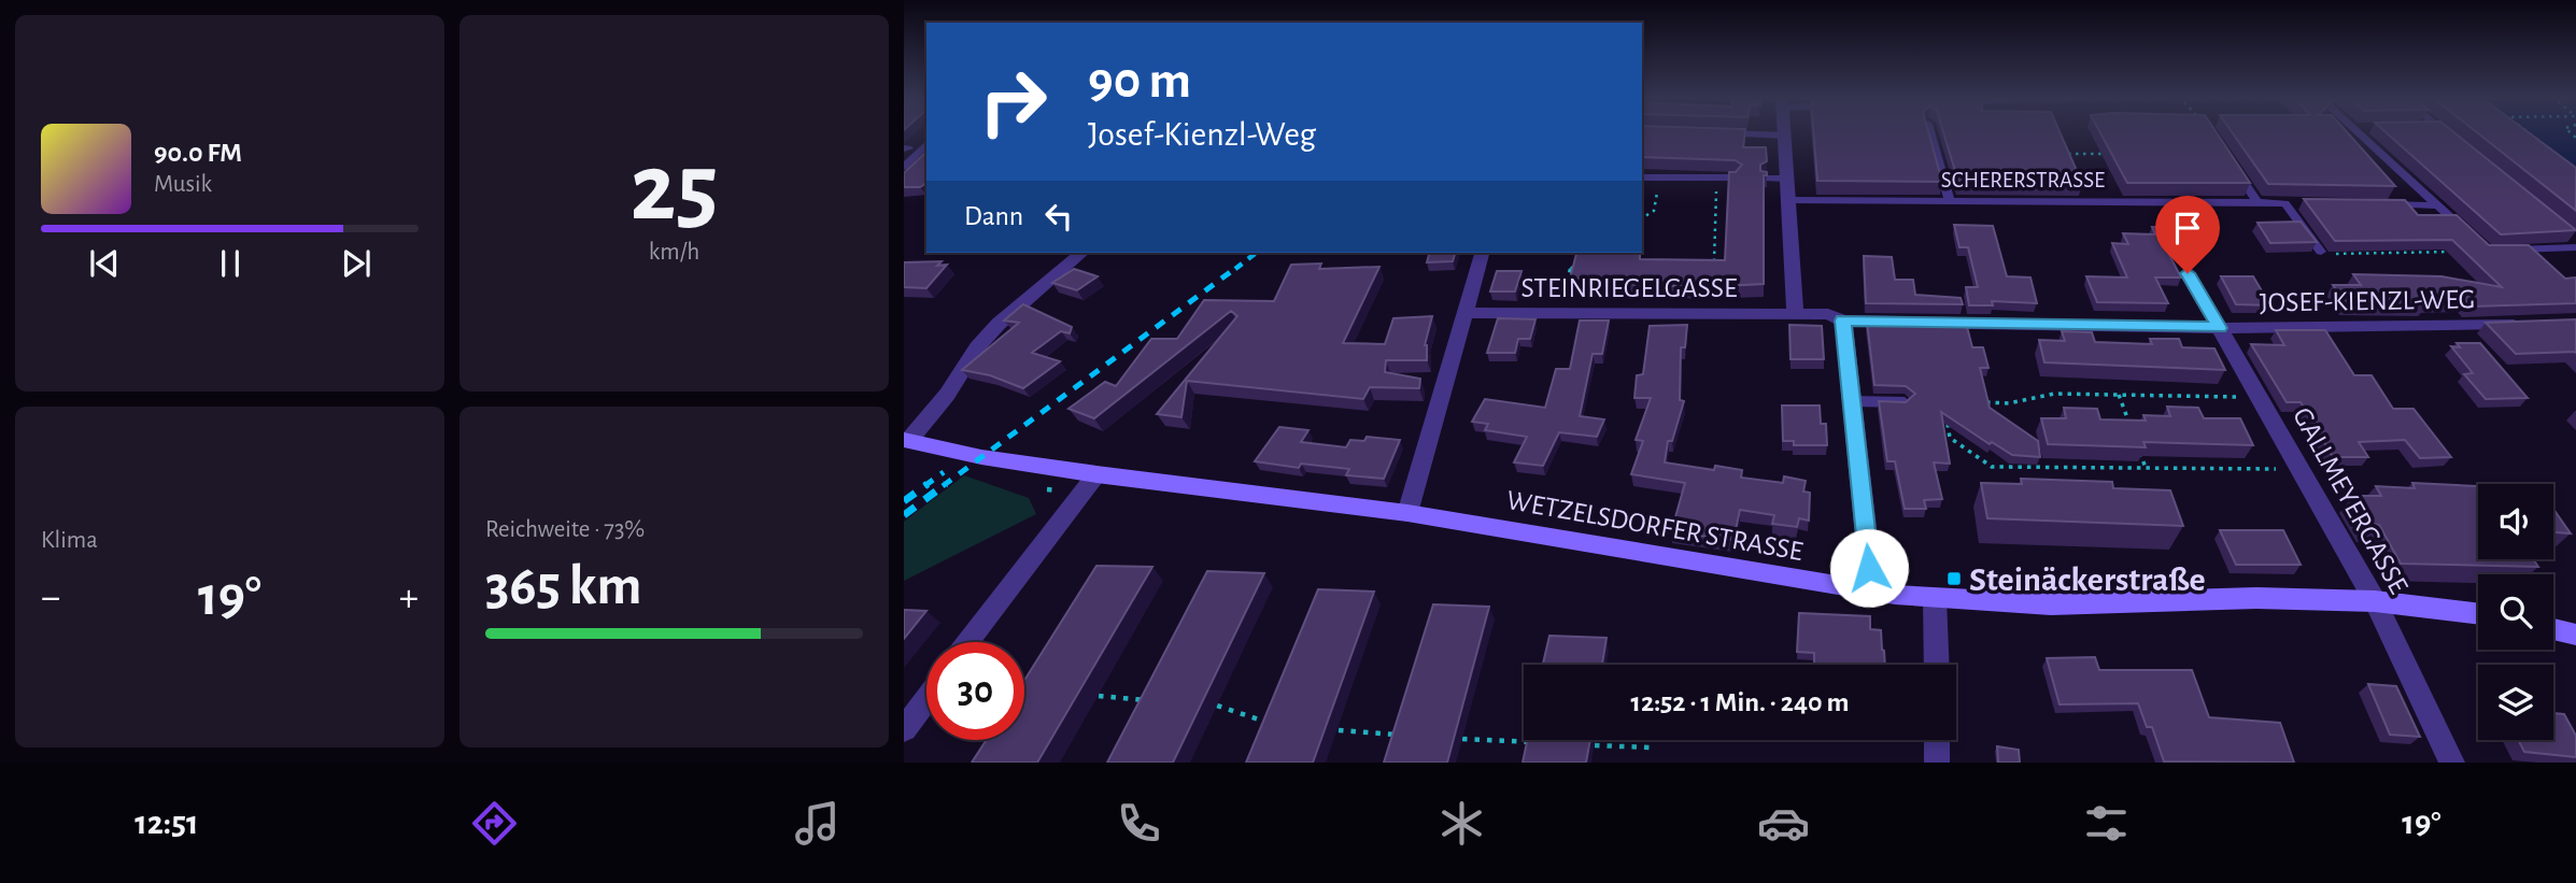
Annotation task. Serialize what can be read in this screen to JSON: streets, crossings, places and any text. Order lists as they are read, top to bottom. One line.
{"streets":{"main road":["WETZELSDORFER STRASSE"],"street":["STEINRIEGELGASSE","JOSEF-KIENZL-WEG","GALLMEYERGASSE"],"lane":["SCHERERSTRASSE"]},"crossings":[["JOSEF-KIENZL-WEG","GALLMEYERGASSE"],["GALLMEYERGASSE","WETZELSDORFER STRASSE"]],"places":{"transit":["Steinäckerstraße"]},"page":{"tile":[["25","km/h"],"Klima",["Reichweite · 73%","365 km"]],"turn":["90 m","Josef-Kienzl-Weg"],"song":["90.0 FM","Musik"],"then":"Dann","heat":["−","19°","+"],"limit":"30","trip":"12:52 · 1 Min. · 240 m","tabs":["12:51","19°"]}}
